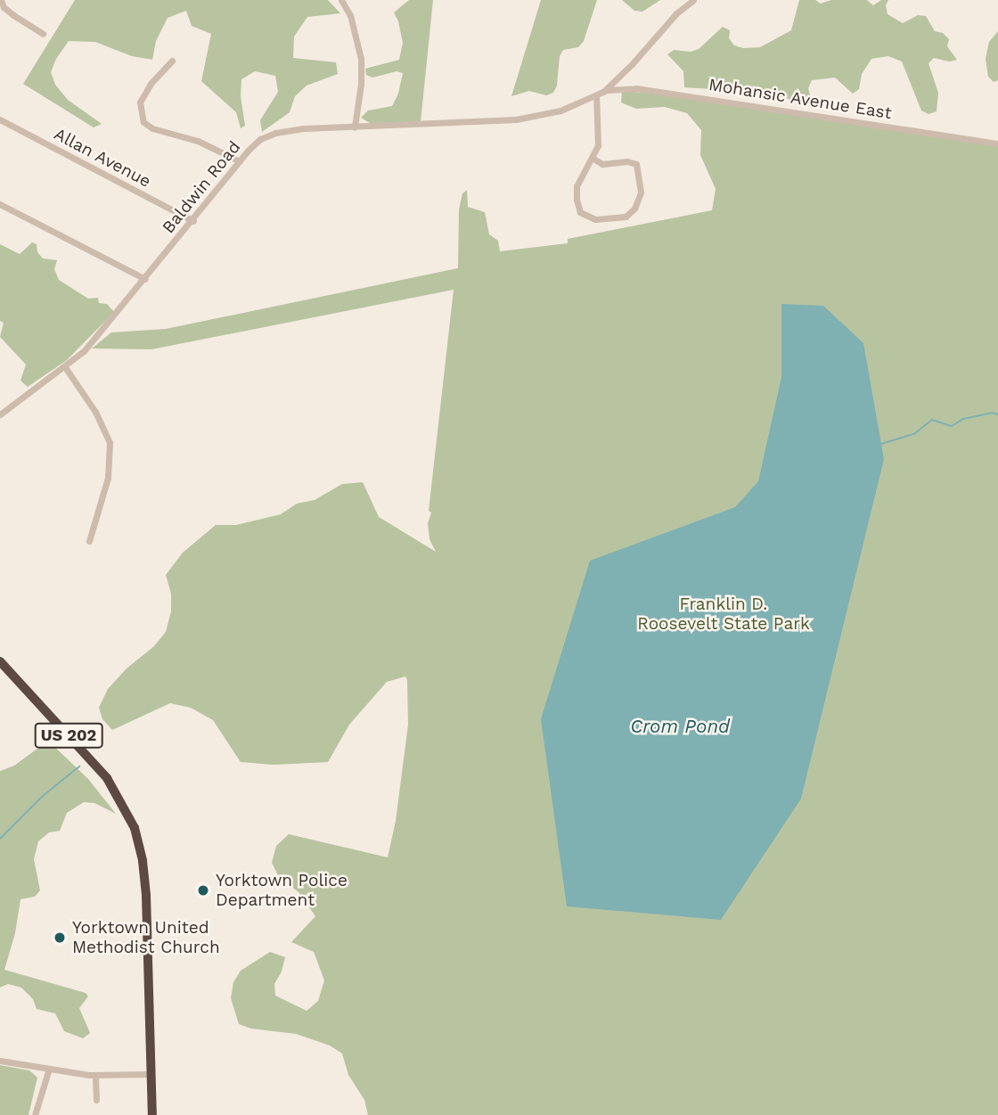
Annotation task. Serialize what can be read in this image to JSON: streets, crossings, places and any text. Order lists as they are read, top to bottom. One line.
{"streets":{"highway":["US 202"],"street":["Mohansic Avenue East","Allan Avenue","Baldwin Road"]},"crossings":[["Mohansic Avenue East","Baldwin Road"],["Allan Avenue","Baldwin Road"]],"water":["Crom Pond"],"parks":["Franklin D. Roosevelt State Park"],"places":["Yorktown Police Department","Yorktown United Methodist Church"]}
